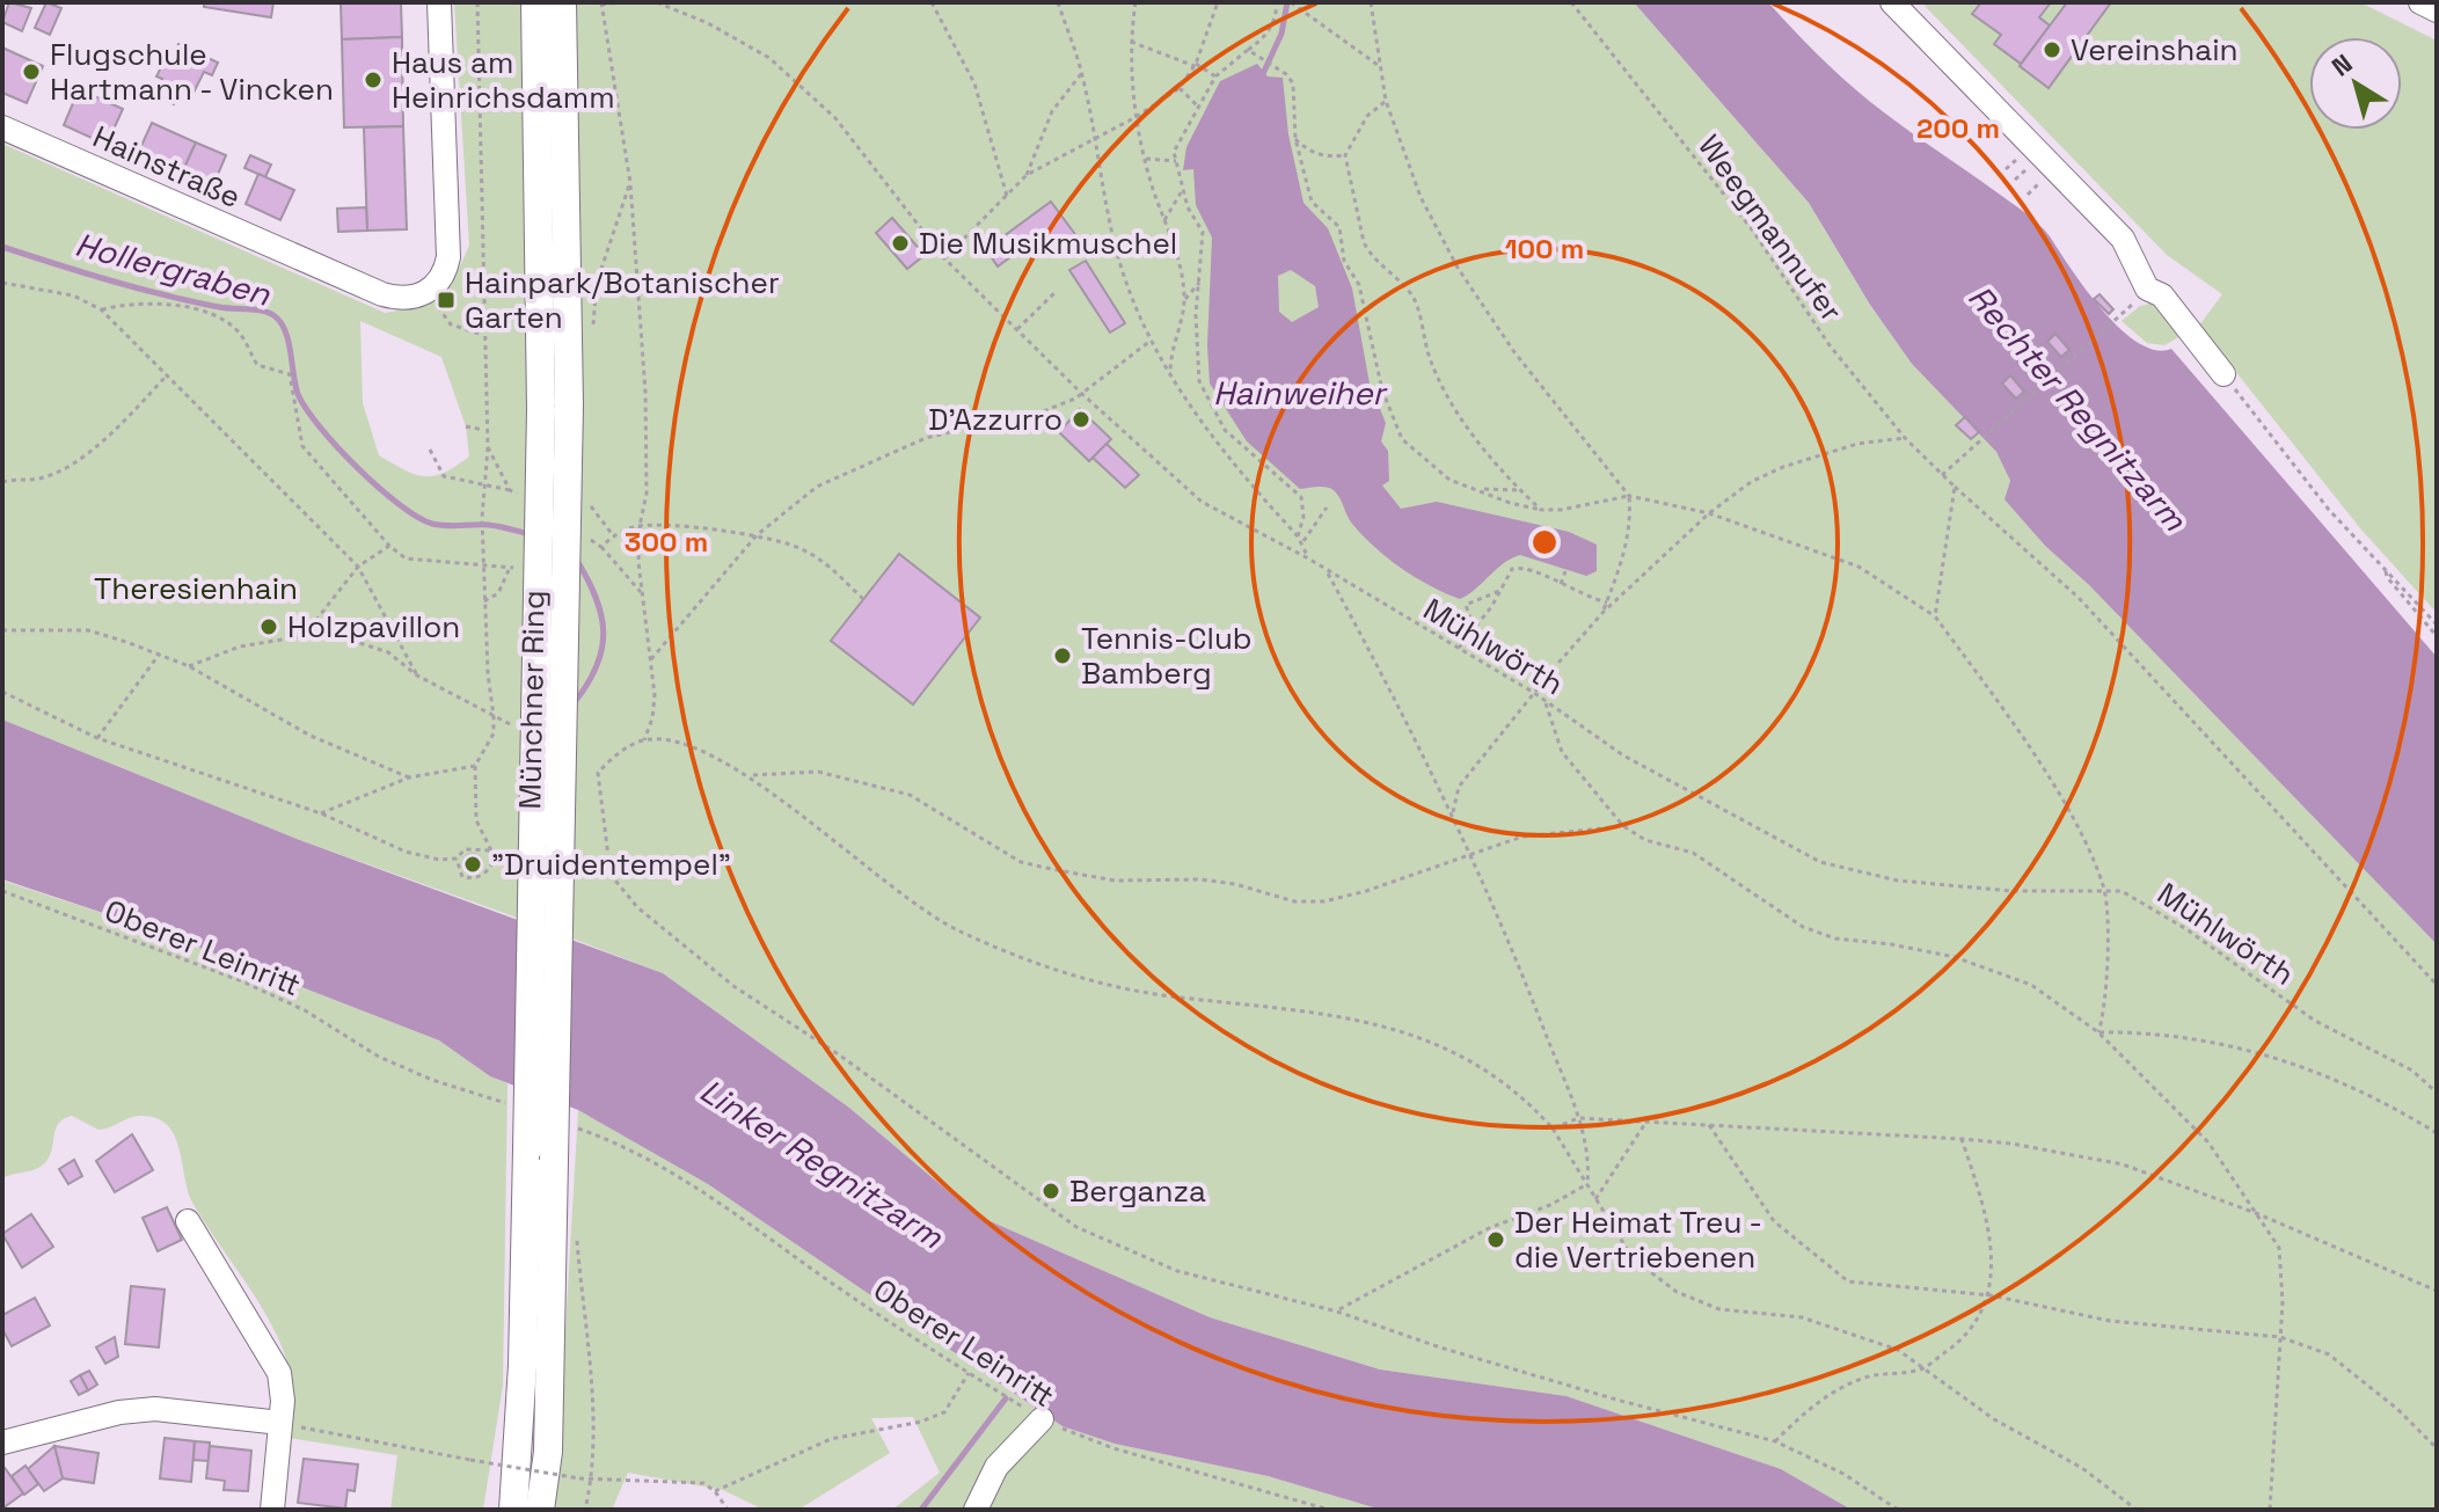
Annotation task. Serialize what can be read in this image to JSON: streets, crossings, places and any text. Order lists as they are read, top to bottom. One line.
{"streets":{"main road":["Münchner Ring"],"street":["Hainstraße"],"path":["Weegmannufer","Mühlwörth","Oberer Leinritt"]},"water":["Hollergraben","Hainweiher","Rechter Regnitzarm","Linker Regnitzarm"],"parks":["Theresienhain"],"places":{"other":["Vereinshain","Flugschule Hartmann - Vincken","Haus am Heinrichsdamm","Die Musikmuschel","D'Azzurro","Holzpavillon","Tennis-Club Bamberg","\"Druidentempel\"","Berganza","Der Heimat Treu - die Vertriebenen"],"transit":["Hainpark/Botanischer Garten"]},"north":"top left","rings":["200 m","100 m","300 m"]}
